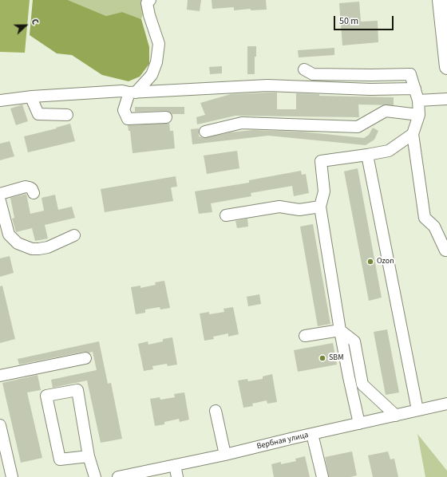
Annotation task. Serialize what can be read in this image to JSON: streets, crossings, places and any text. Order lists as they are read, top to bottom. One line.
{"streets":{"street":["Вербная улица"]},"places":["Ozon","SBM"],"scale_bar":"50 m","north":"right"}
